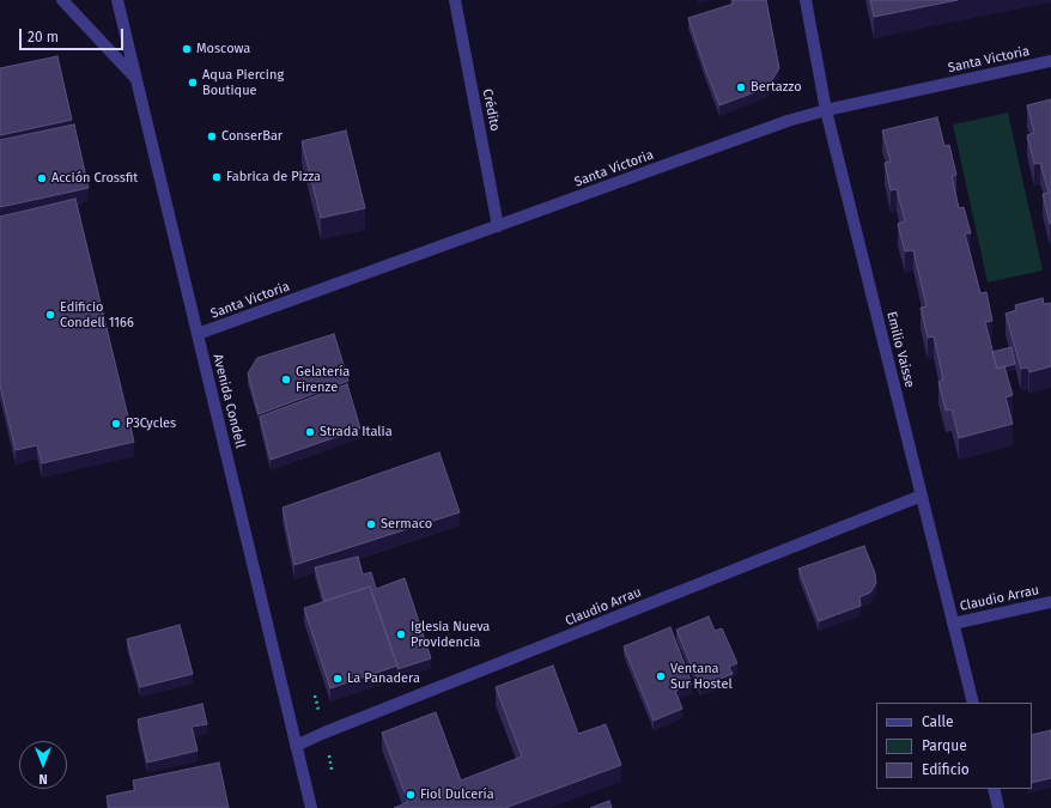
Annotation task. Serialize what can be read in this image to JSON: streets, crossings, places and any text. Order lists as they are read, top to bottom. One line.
{"streets":{"street":["Santa Victoria","Crédito","Emilio Vaisse","Avenida Condell","Claudio Arrau"]},"crossings":[["Santa Victoria","Crédito"],["Santa Victoria","Emilio Vaisse"],["Santa Victoria","Avenida Condell"],["Emilio Vaisse","Claudio Arrau"],["Avenida Condell","Claudio Arrau"]],"places":["Moscowa","Aqua Piercing Boutique","Bertazzo","ConserBar","Fabrica de Pizza","Acción Crossfit","Edificio Condell 1166","Gelatería Firenze","P3Cycles","Strada Italia","Sermaco","Iglesia Nueva Providencia","Ventana Sur Hostel","La Panadera","Fiol Dulcería"],"legend":["Calle","Parque","Edificio"],"scale_bar":"20 m","north":"bottom"}
